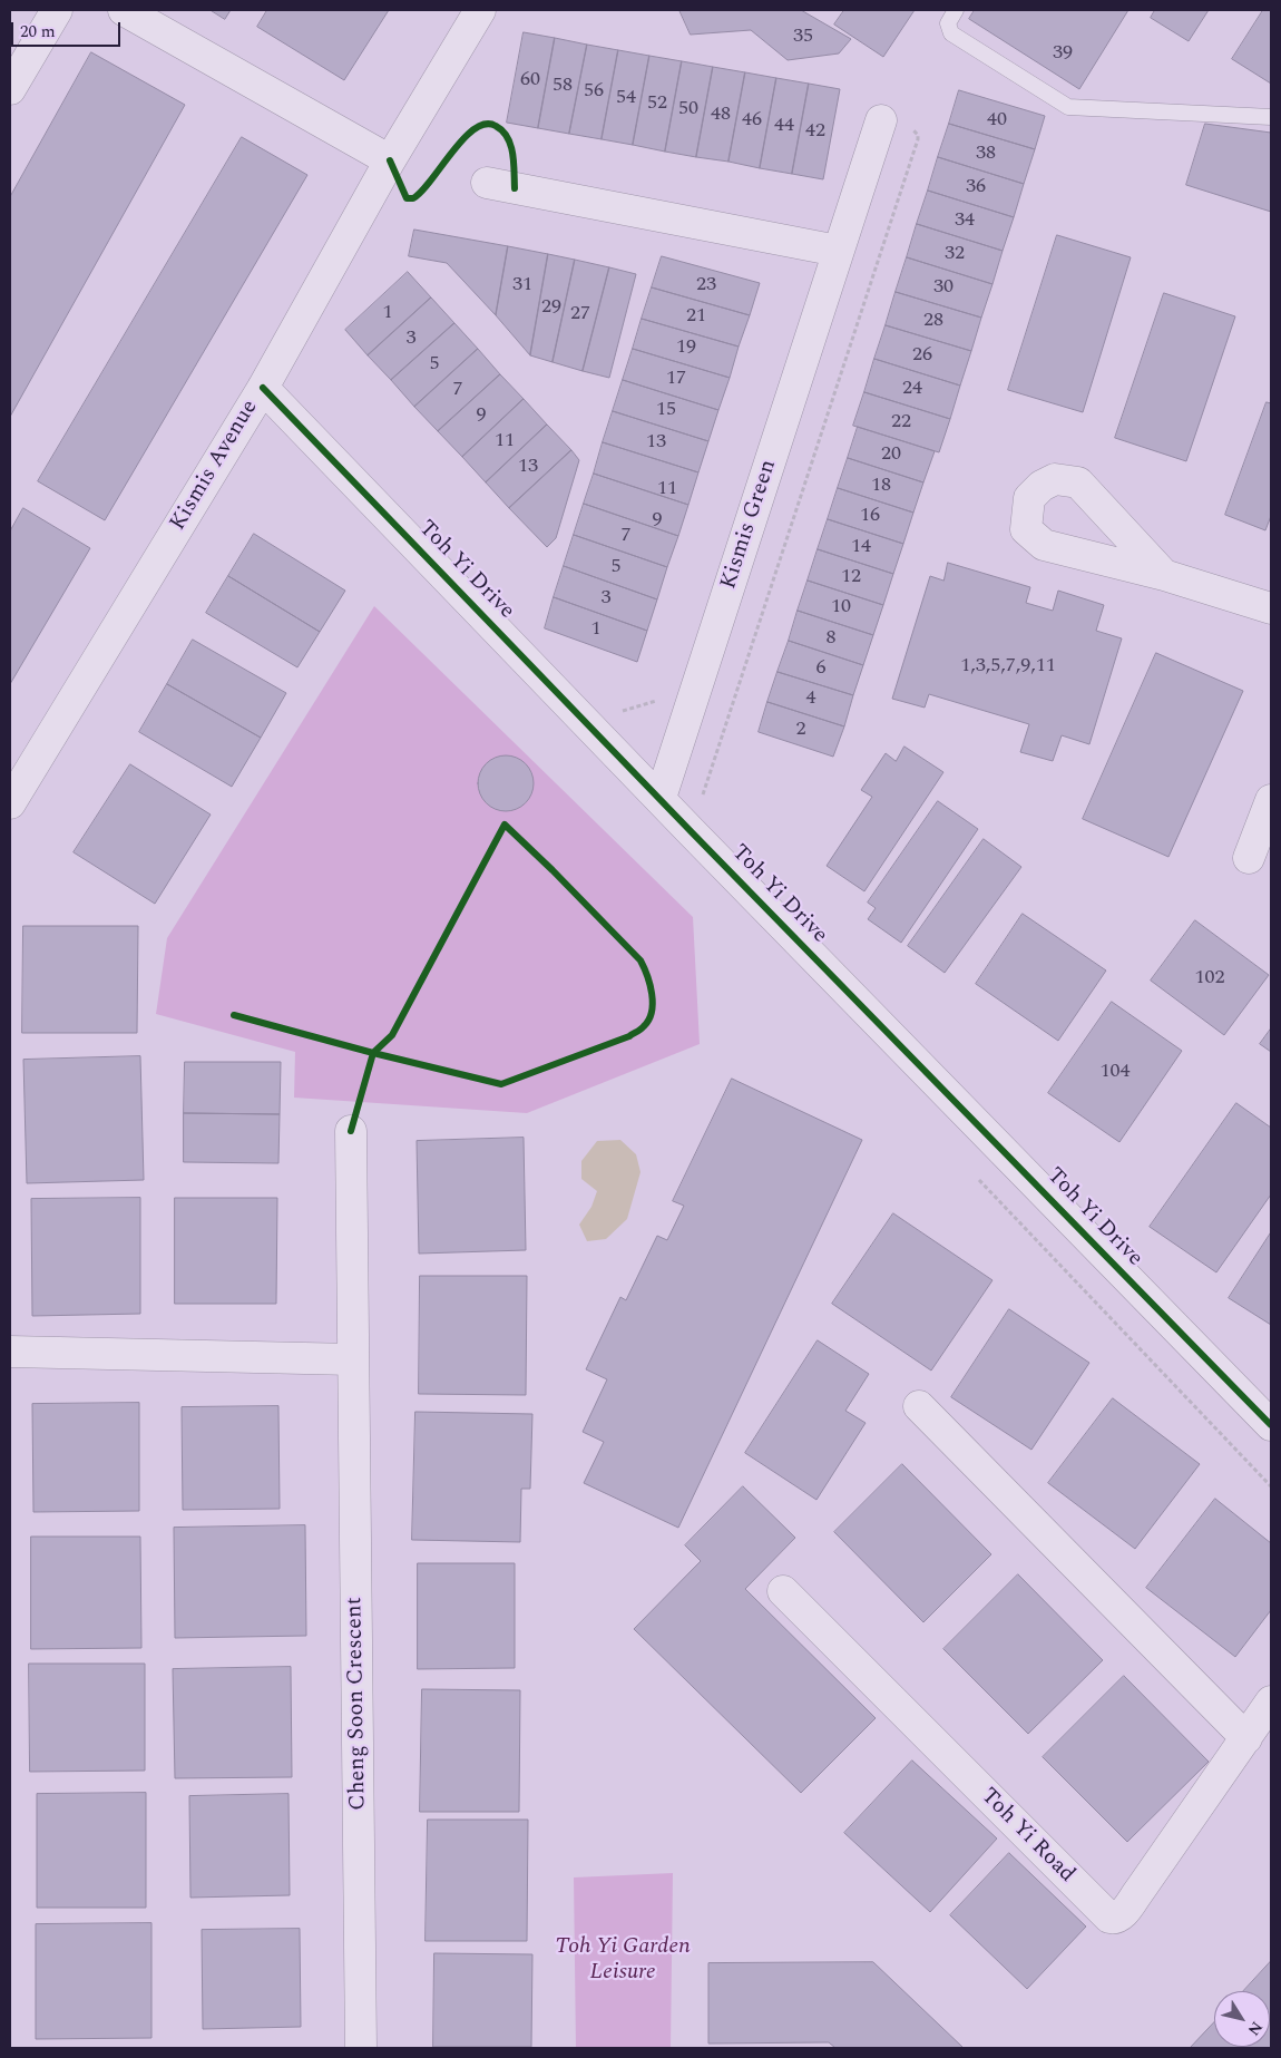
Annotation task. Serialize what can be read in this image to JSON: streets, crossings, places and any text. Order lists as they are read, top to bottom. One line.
{"streets":{"street":["Kismis Avenue","Kismis Green","Toh Yi Drive","Cheng Soon Crescent","Toh Yi Road"]},"crossings":[["Kismis Avenue","Toh Yi Drive"],["Kismis Green","Toh Yi Drive"]],"parks":["Toh Yi Garden Leisure"],"house_numbers":["35","39","60","58","56","54","52","50","48","46","40","44","42","38","36","34","32","31","23","30","29","1","27","21","28","3","19","26","5","17","24","7","15","9","22","11","13","20","13","18","11","16","9","7","14","5","12","3","10","1","8","1,3,5,7,9,11","6","4","2","102","104"],"scale_bar":"20 m","north":"bottom right"}
